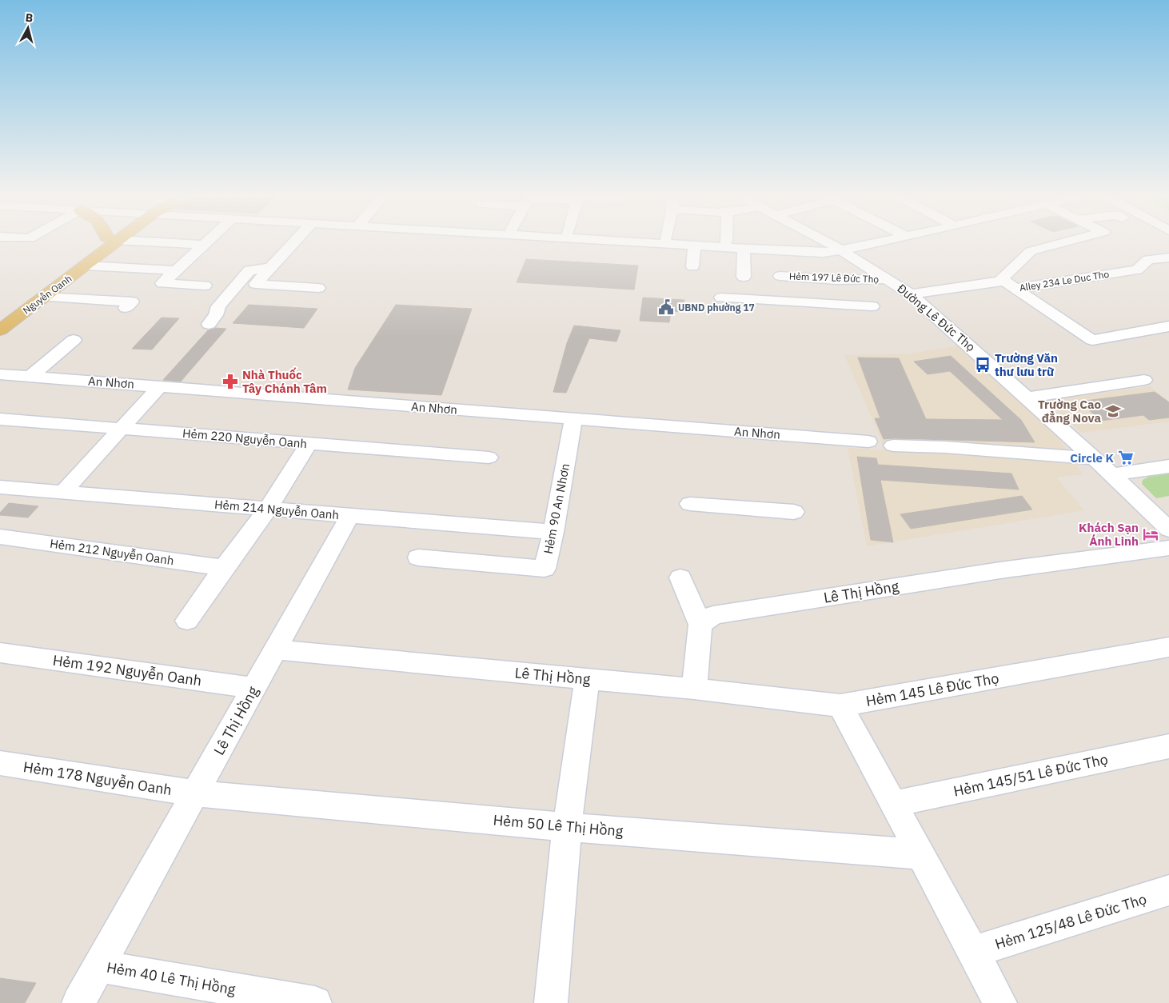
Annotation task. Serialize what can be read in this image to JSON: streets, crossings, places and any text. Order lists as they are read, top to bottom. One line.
{"streets":{"main road":["Nguyễn Oanh"],"street":["Hẻm 197 Lê Đức Thọ","Alley 234 Le Duc Tho","Đường Lê Đức Thọ","An Nhơn","Hẻm 220 Nguyễn Oanh","Hẻm 90 An Nhơn","Hẻm 214 Nguyễn Oanh","Hẻm 212 Nguyễn Oanh","Lê Thị Hồng","Hẻm 192 Nguyễn Oanh","Hẻm 145 Lê Đức Thọ","Hẻm 145/51 Lê Đức Thọ","Hẻm 178 Nguyễn Oanh","Hẻm 50 Lê Thị Hồng","Hẻm 125/48 Lê Đức Thọ","Hẻm 40 Lê Thị Hồng"]},"crossings":[["Hẻm 197 Lê Đức Thọ","Đường Lê Đức Thọ"],["Alley 234 Le Duc Tho","Đường Lê Đức Thọ"],["An Nhơn","Hẻm 90 An Nhơn"],["Hẻm 90 An Nhơn","Hẻm 214 Nguyễn Oanh"],["Lê Thị Hồng","Hẻm 192 Nguyễn Oanh"],["Lê Thị Hồng","Hẻm 145 Lê Đức Thọ"],["Lê Thị Hồng","Hẻm 178 Nguyễn Oanh"],["Lê Thị Hồng","Hẻm 50 Lê Thị Hồng"],["Lê Thị Hồng","Hẻm 40 Lê Thị Hồng"],["Hẻm 178 Nguyễn Oanh","Hẻm 50 Lê Thị Hồng"]],"places":{"public building":["UBND phường 17"],"bus stop":["Trường Văn thư lưu trữ"],"pharmacy":["Nhà Thuốc Tây Chánh Tâm"],"school or university":["Trường Cao đẳng Nova"],"supermarket":["Circle K"],"hotel":["Khách Sạn Ánh Linh"]},"north":"top"}
